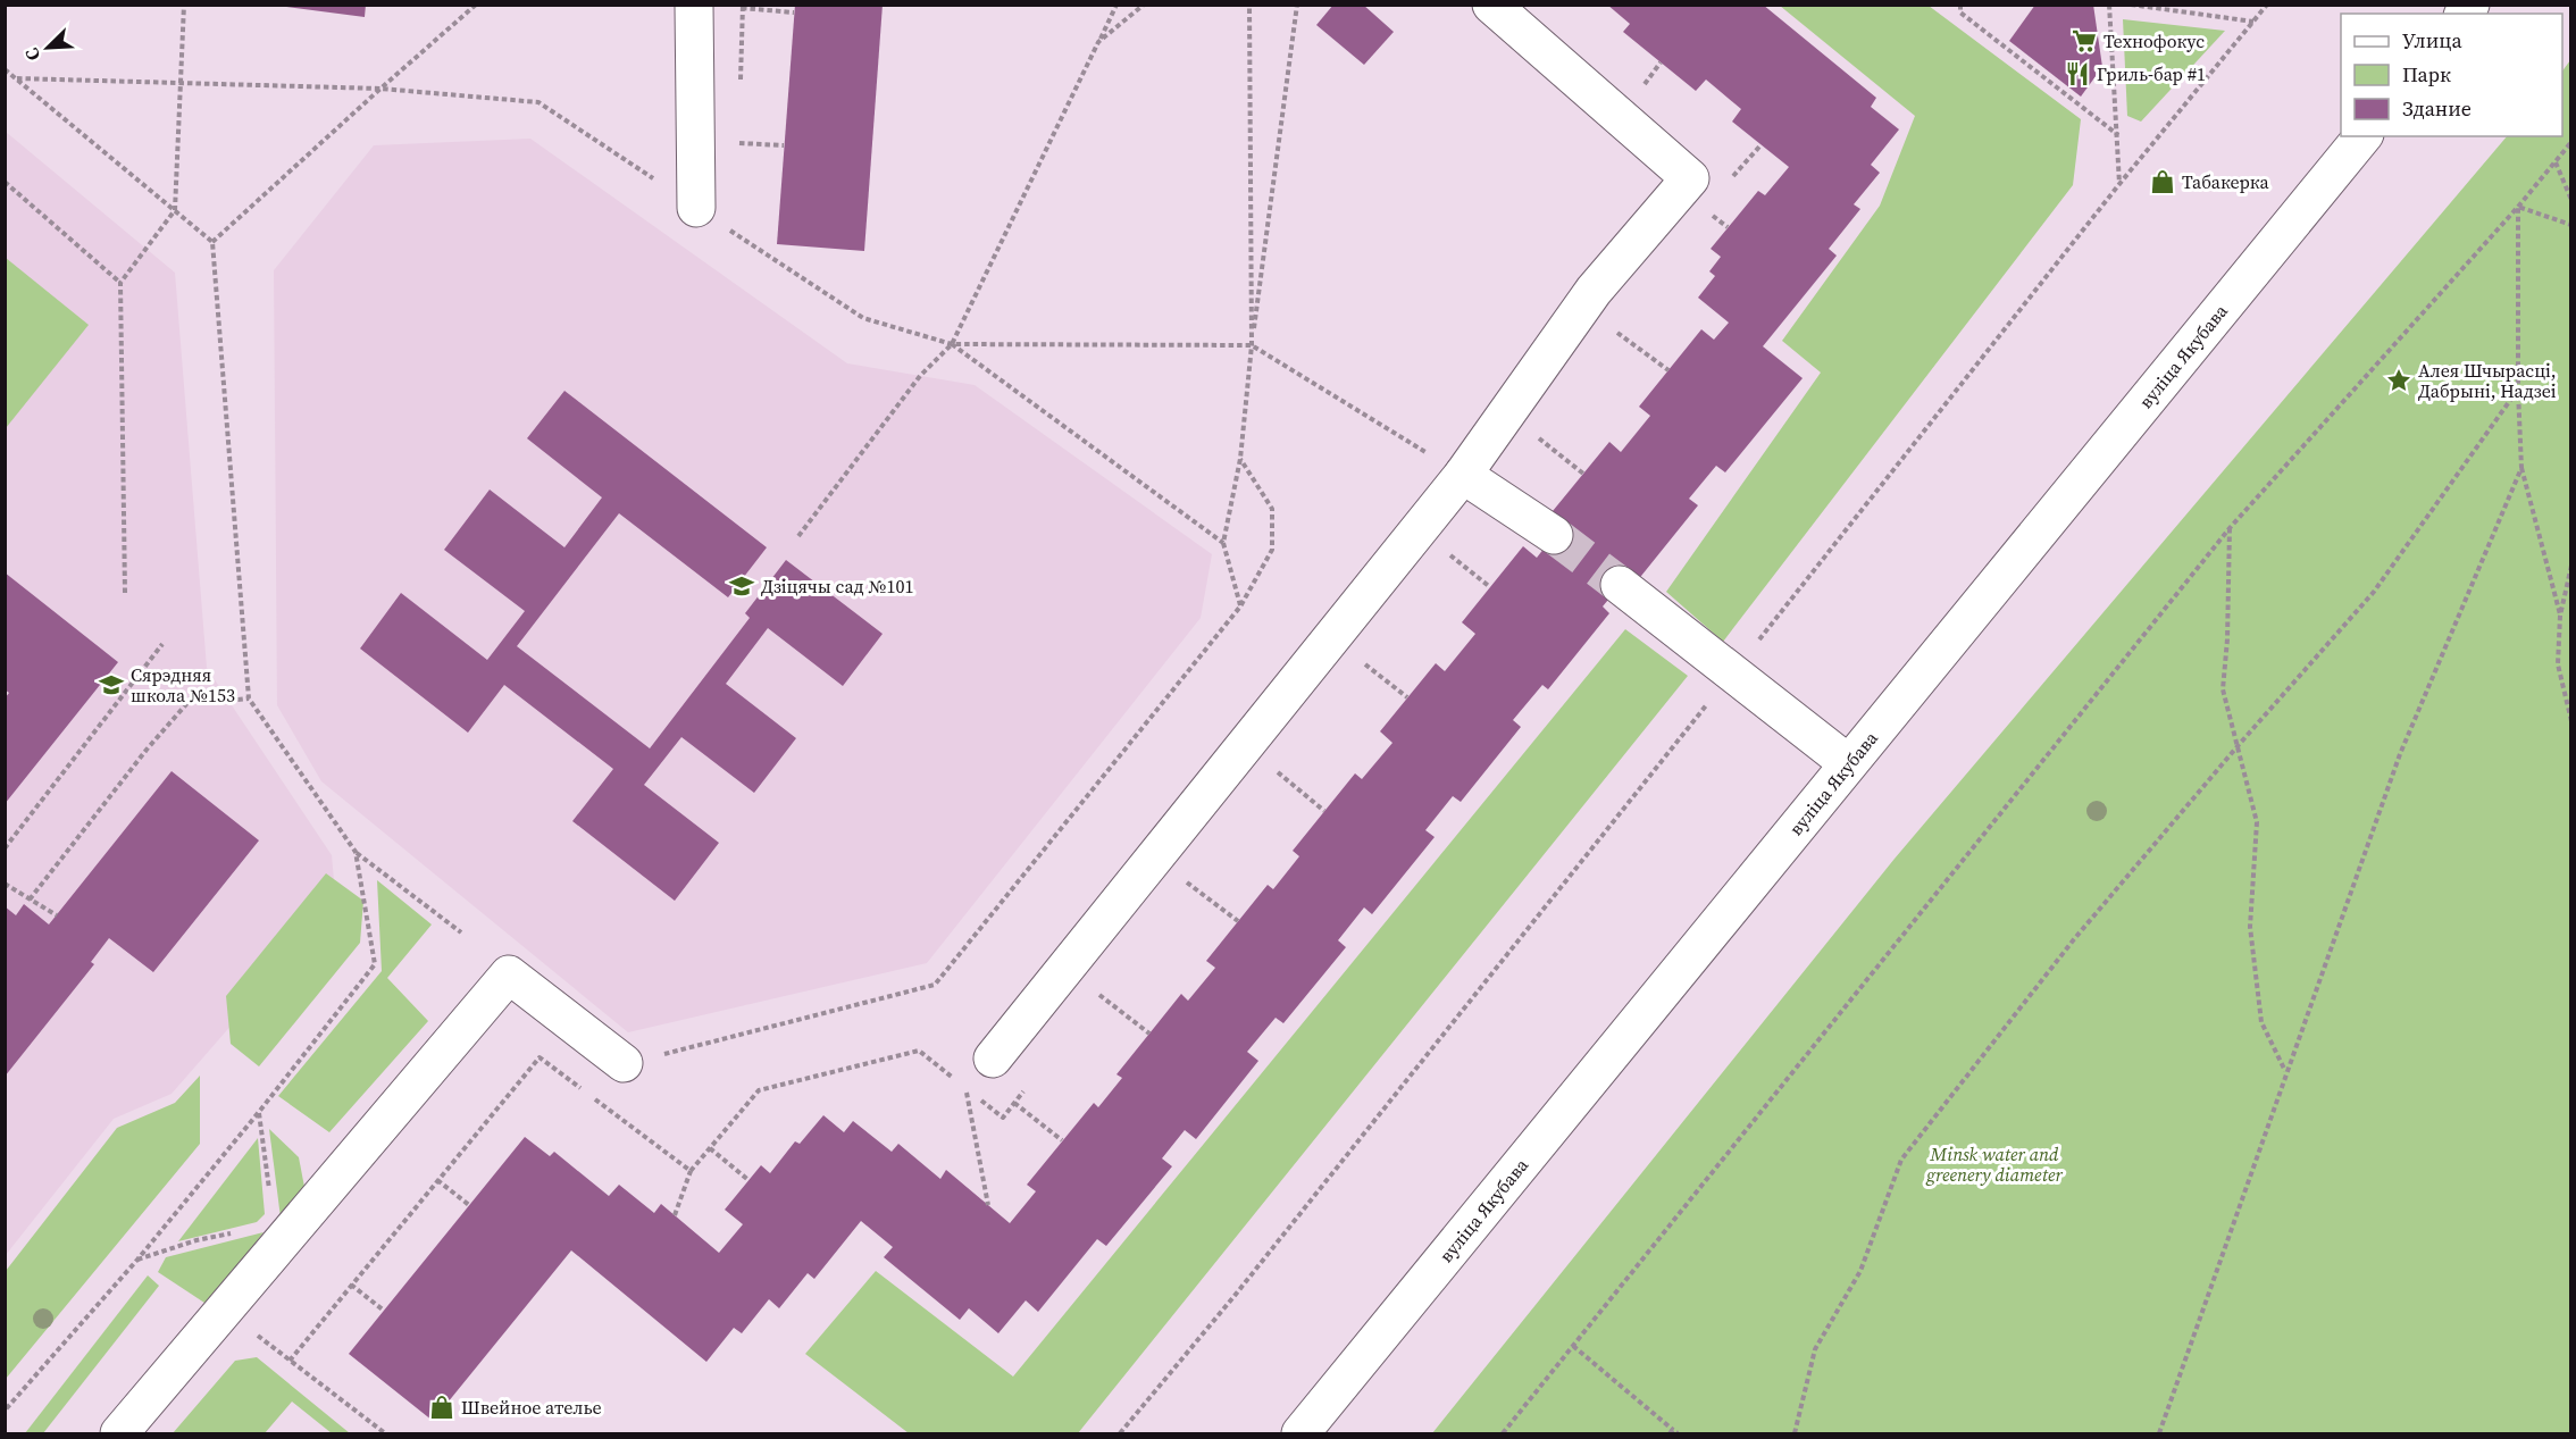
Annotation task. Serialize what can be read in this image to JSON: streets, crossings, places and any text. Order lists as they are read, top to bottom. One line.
{"streets":{"street":["вуліца Якубава"]},"parks":["Minsk water and greenery diameter"],"places":{"supermarket":["Технофокус"],"restaurant":["Гриль-бар #1"],"shop":["Табакерка","Швейное ателье"],"place":["Алея Шчырасці, Дабрыні, Надзеі"],"school or university":["Дзіцячы сад №101","Сярэдняя школа №153"]},"legend":["Улица","Парк","Здание"],"north":"bottom left"}
